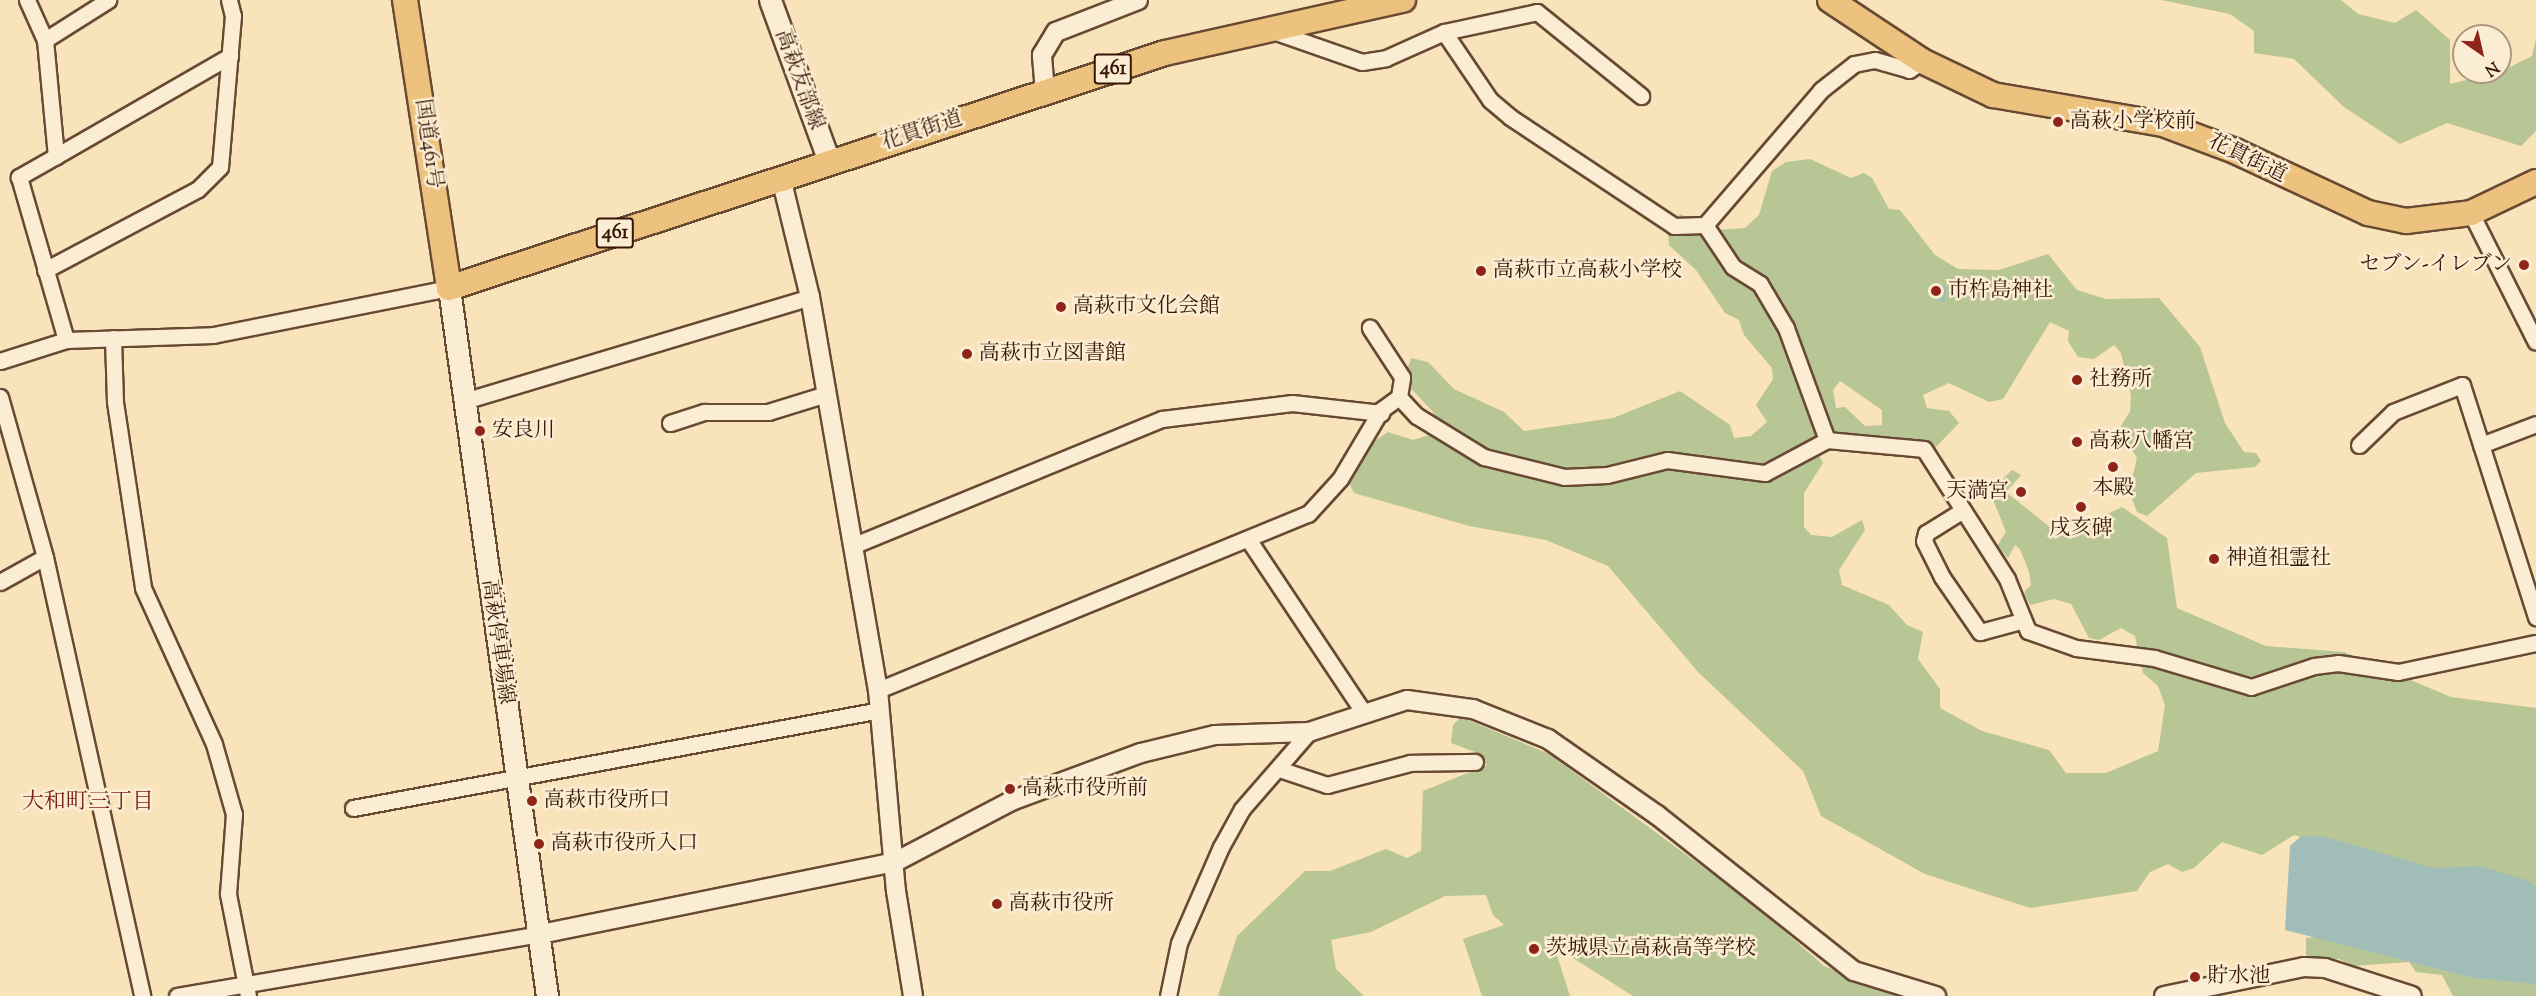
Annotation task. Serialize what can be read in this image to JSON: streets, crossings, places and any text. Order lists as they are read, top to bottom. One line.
{"streets":{"highway":["461","花貫街道","国道461号"],"main road":["高萩友部線","高萩停車場線"]},"crossings":[["高萩友部線","花貫街道"],["花貫街道","国道461号"],["花貫街道","高萩停車場線"],["国道461号","高萩停車場線"]],"districts":["大和町三丁目"],"places":["高萩小学校前","セブン-イレブン","高萩市立高萩小学校","市杵島神社","高萩市文化会館","高萩市立図書館","社務所","安良川","高萩八幡宮","本殿","天満宮","戌亥碑","神道祖霊社","高萩市役所前","高萩市役所口","高萩市役所入口","高萩市役所","茨城県立高萩高等学校","貯水池"],"north":"bottom right"}
